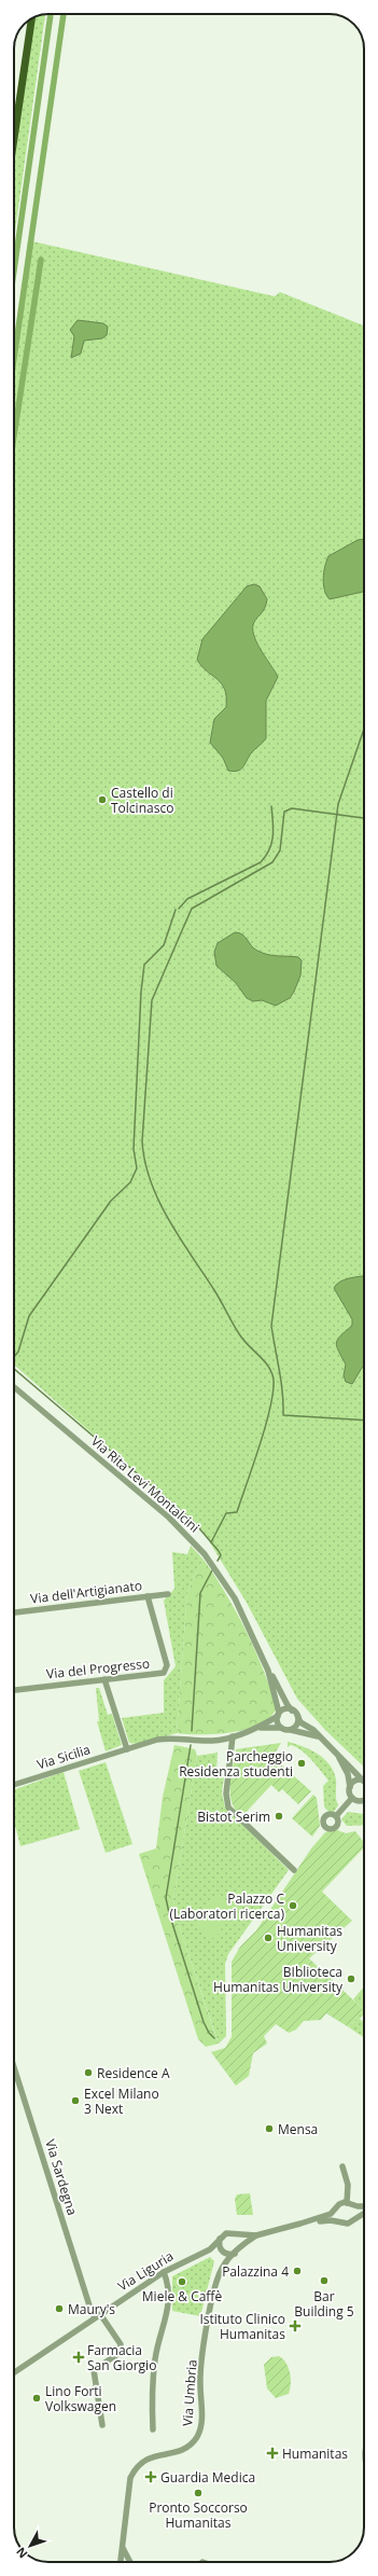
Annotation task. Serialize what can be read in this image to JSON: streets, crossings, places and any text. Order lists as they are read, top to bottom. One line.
{"streets":{"street":["Via Rita Levi Montalcini","Via dell'Artigianato","Via del Progresso","Via Sicilia","Via Sardegna","Via Liguria","Via Umbria"]},"crossings":[["Via dell'Artigianato","Via del Progresso"],["Via Sardegna","Via Liguria"],["Via Liguria","Via Umbria"]],"places":{"other":["Castello di Tolcinasco","Parcheggio Residenza studenti","Bistot Serim","Palazzo C (Laboratori ricerca)","Humanitas University","BIblioteca Humanitas University","Residence A","Excel Milano 3 Next","Mensa","Palazzina 4","Bar Building 5","Miele & Caffè","Maury's","Lino Forti Volkswagen","Pronto Soccorso Humanitas"],"health":["Istituto Clinico Humanitas","Farmacia San Giorgio","Humanitas","Guardia Medica"]},"north":"bottom left"}
